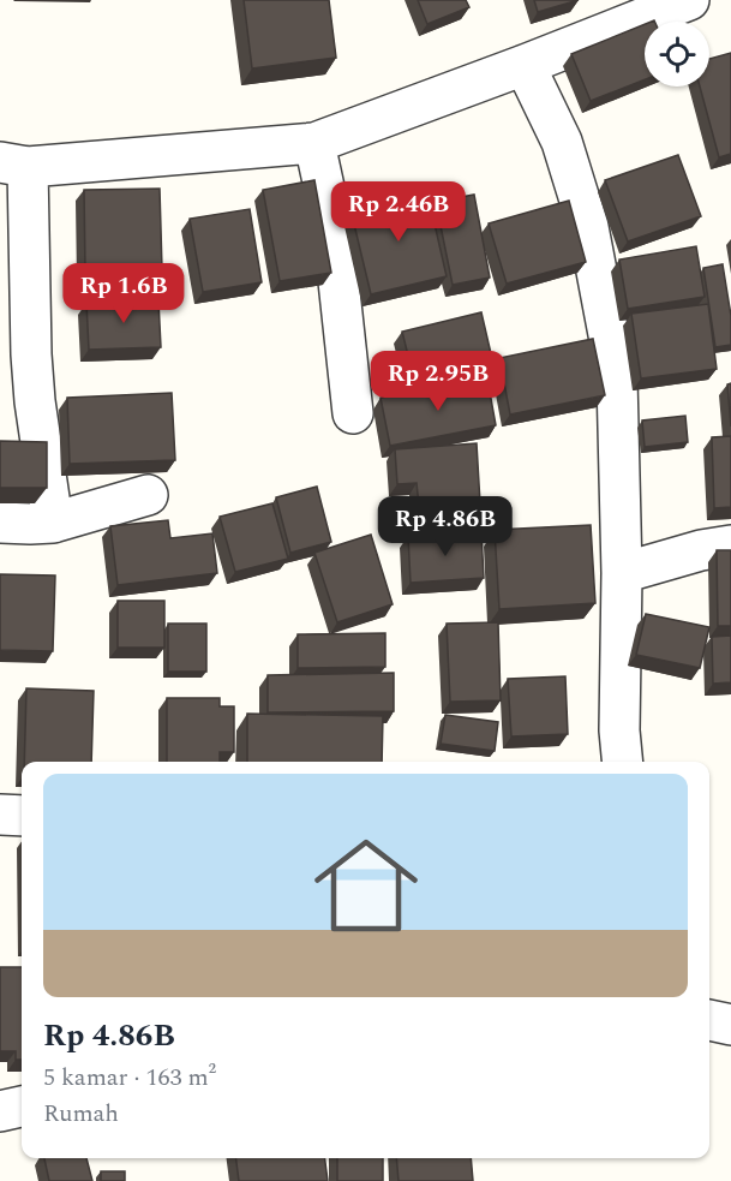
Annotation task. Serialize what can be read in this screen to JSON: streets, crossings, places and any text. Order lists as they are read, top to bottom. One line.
{"page":{"price":["Rp 2.46B","Rp 1.6B","Rp 2.95B","Rp 4.86B"],"list":[{"name":"Rp 4.86B","note":"5 kamar · 163 m² · Rumah"}]}}
